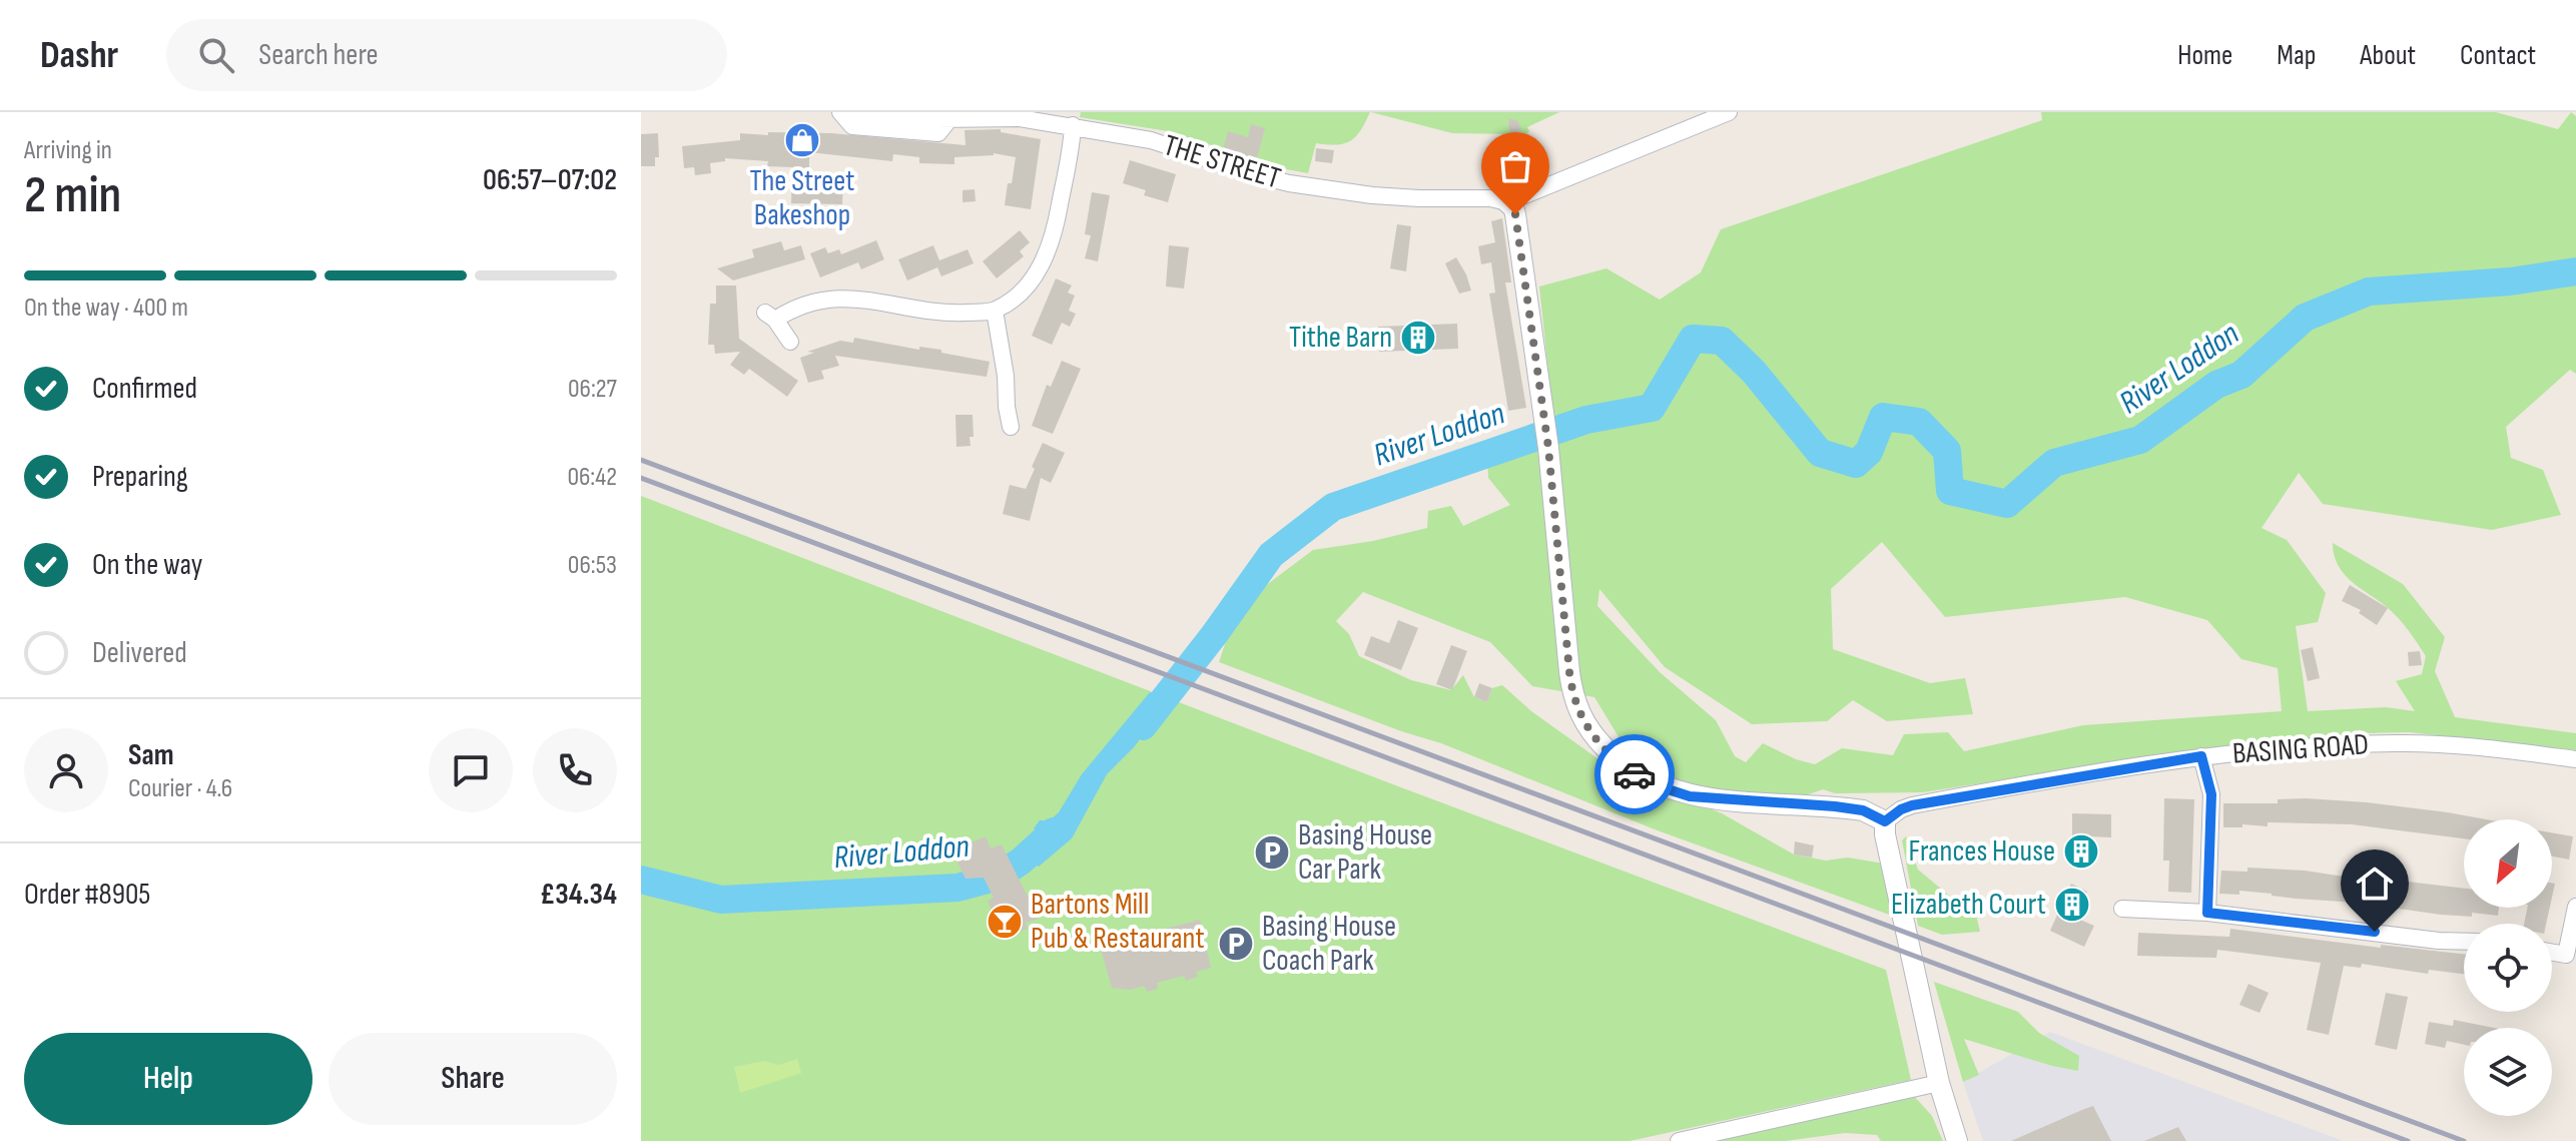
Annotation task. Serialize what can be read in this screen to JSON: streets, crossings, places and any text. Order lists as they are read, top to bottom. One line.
{"streets":{"street":["THE STREET","BASING ROAD"]},"water":["River Loddon"],"places":{"shop":["The Street Bakeshop"],"building":["Tithe Barn","Frances House","Elizabeth Court"],"parking":["Basing House Car Park","Basing House Coach Park"],"bar":["Bartons Mill Pub & Restaurant"]},"north":"bottom left","page":{"header":"Dashr","search":"Search here","nav":["Home","Map","About","Contact"],"heading":["2 min","Arriving in","06:57–07:02"],"panel":["Sam","Courier · 4.6","Order #8905","£34.34"],"bar":"On the way · 400 m","list":[["Confirmed","06:27"],["Preparing","06:42"],["On the way","06:53"],"Delivered"],"buttons":["Help","Share"]}}
